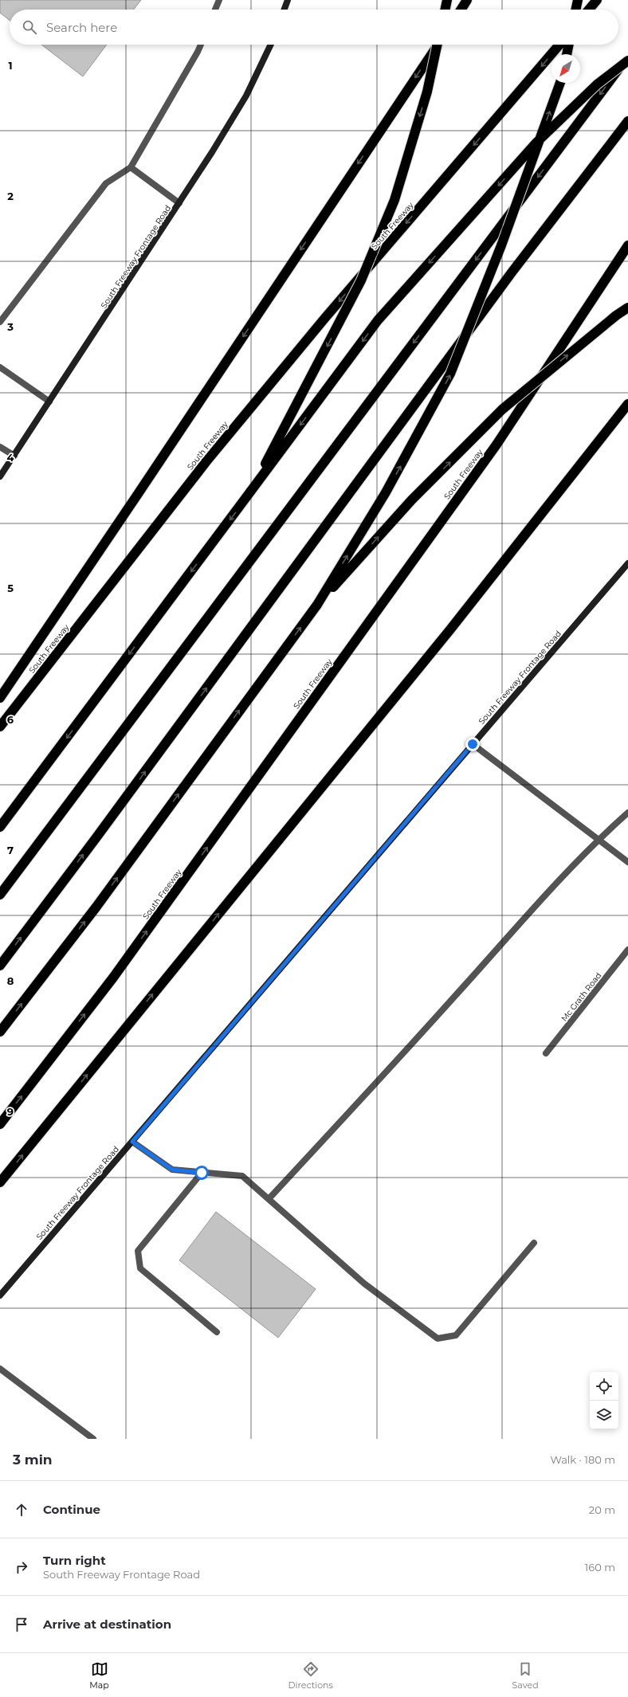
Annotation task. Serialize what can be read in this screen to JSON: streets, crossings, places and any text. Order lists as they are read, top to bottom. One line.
{"streets":{"highway":["South Freeway"],"main road":["South Freeway Frontage Road"],"lane":["Mc Grath Road"]},"north":"bottom left","page":{"search":"Search here","heading":["3 min","Walk · 180 m"],"list":[["Continue","20 m"],["Turn right","South Freeway Frontage Road","160 m"],"Arrive at destination"],"nav":["Map","Directions","Saved"]},"grid":{"rows":["1","2","3","4","5","6","7","8","9"]}}
